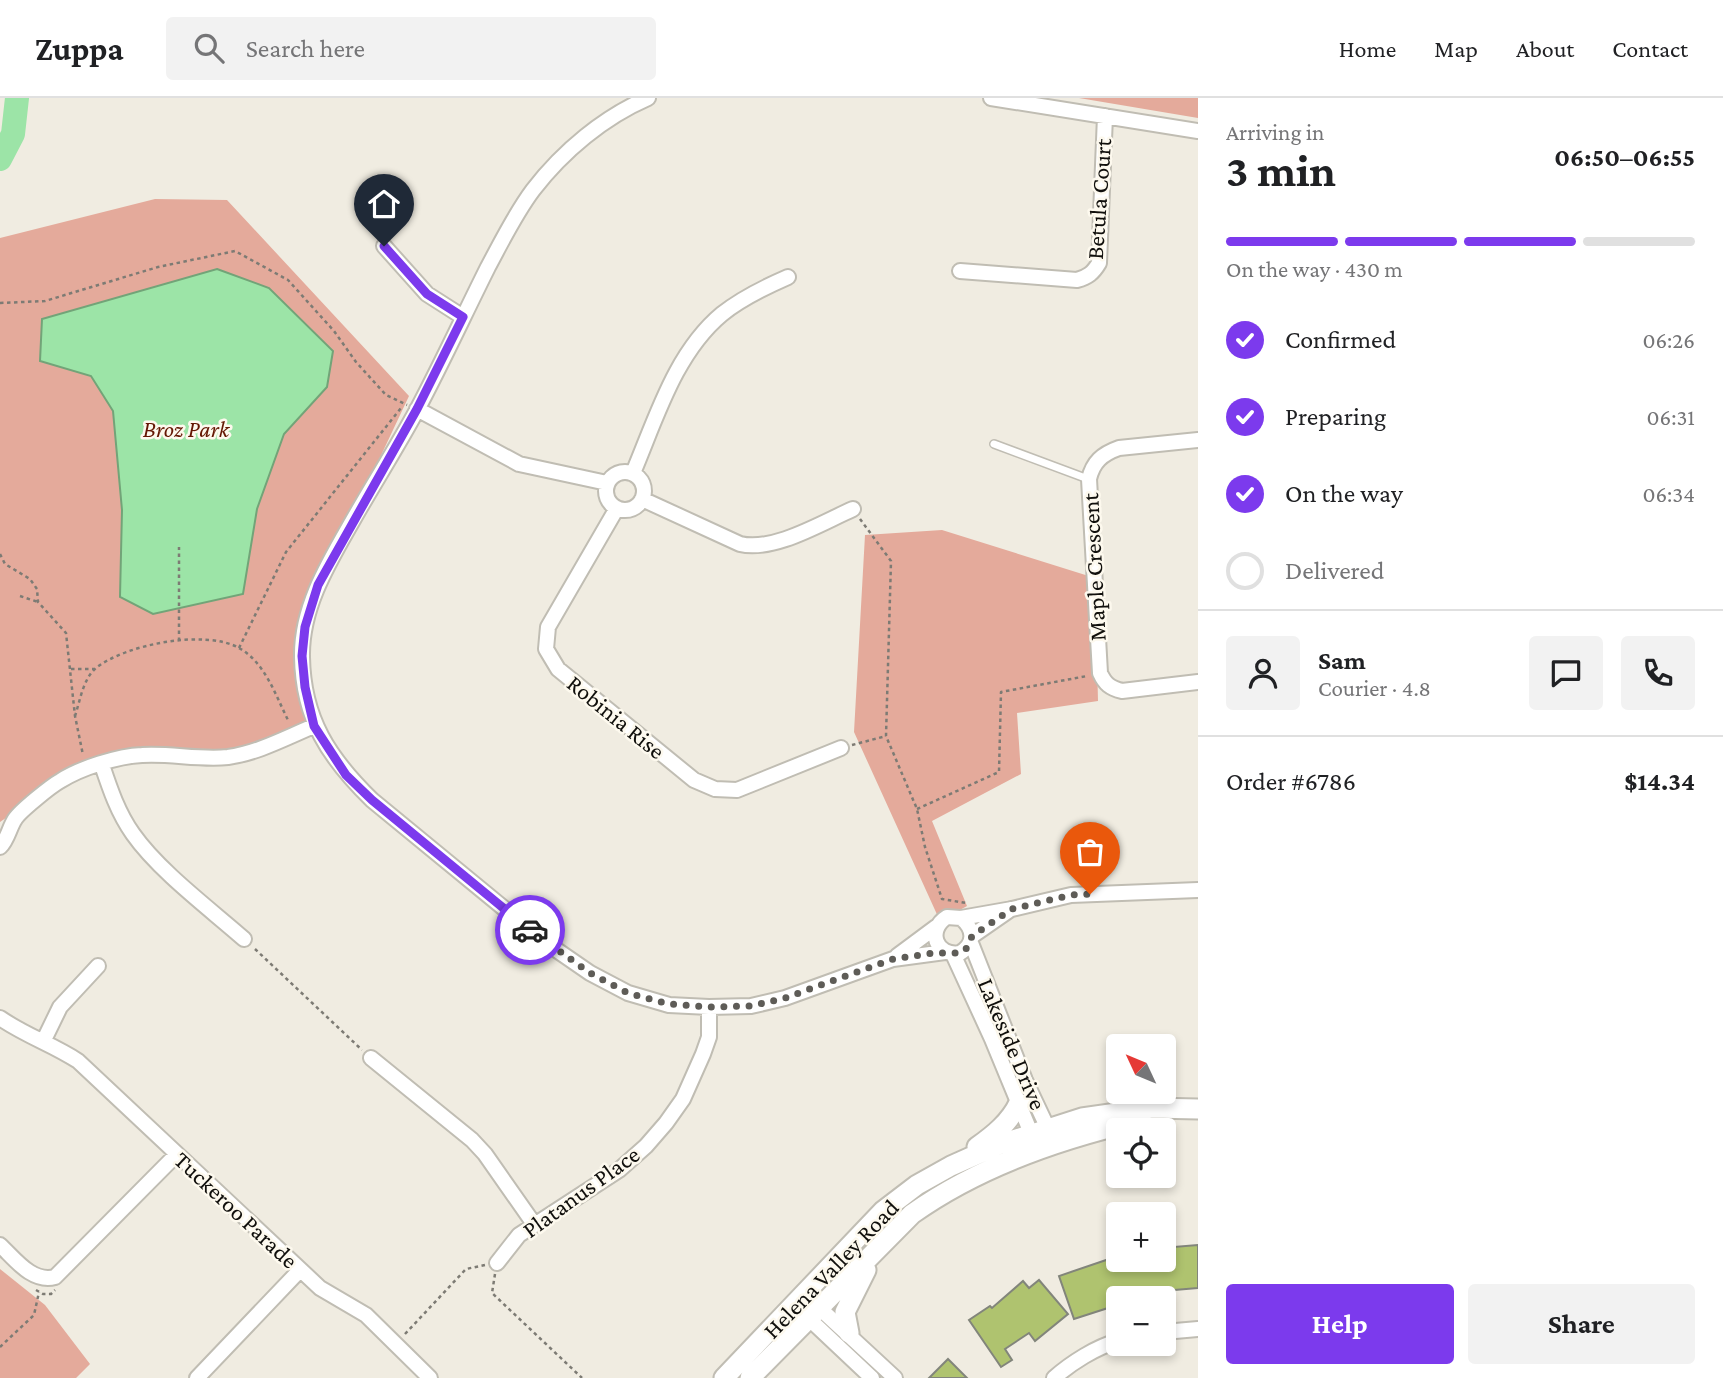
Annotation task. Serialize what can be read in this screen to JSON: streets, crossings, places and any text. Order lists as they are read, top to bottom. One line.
{"streets":{"street":["Betula Court","Maple Crescent","Robinia Rise","Lakeside Drive","Platanus Place","Tuckeroo Parade","Helena Valley Road"]},"crossings":[["Lakeside Drive","Platanus Place"],["Lakeside Drive","Helena Valley Road"]],"parks":["Broz Park"],"north":"top left","page":{"header":"Zuppa","search":"Search here","nav":["Home","Map","About","Contact"],"heading":["3 min","Arriving in","06:50–06:55"],"panel":["Sam","Courier · 4.8","Order #6786","$14.34"],"bar":"On the way · 430 m","list":[["Confirmed","06:26"],["Preparing","06:31"],["On the way","06:34"],"Delivered"],"map_buttons":["+","−"],"buttons":["Help","Share"]}}
